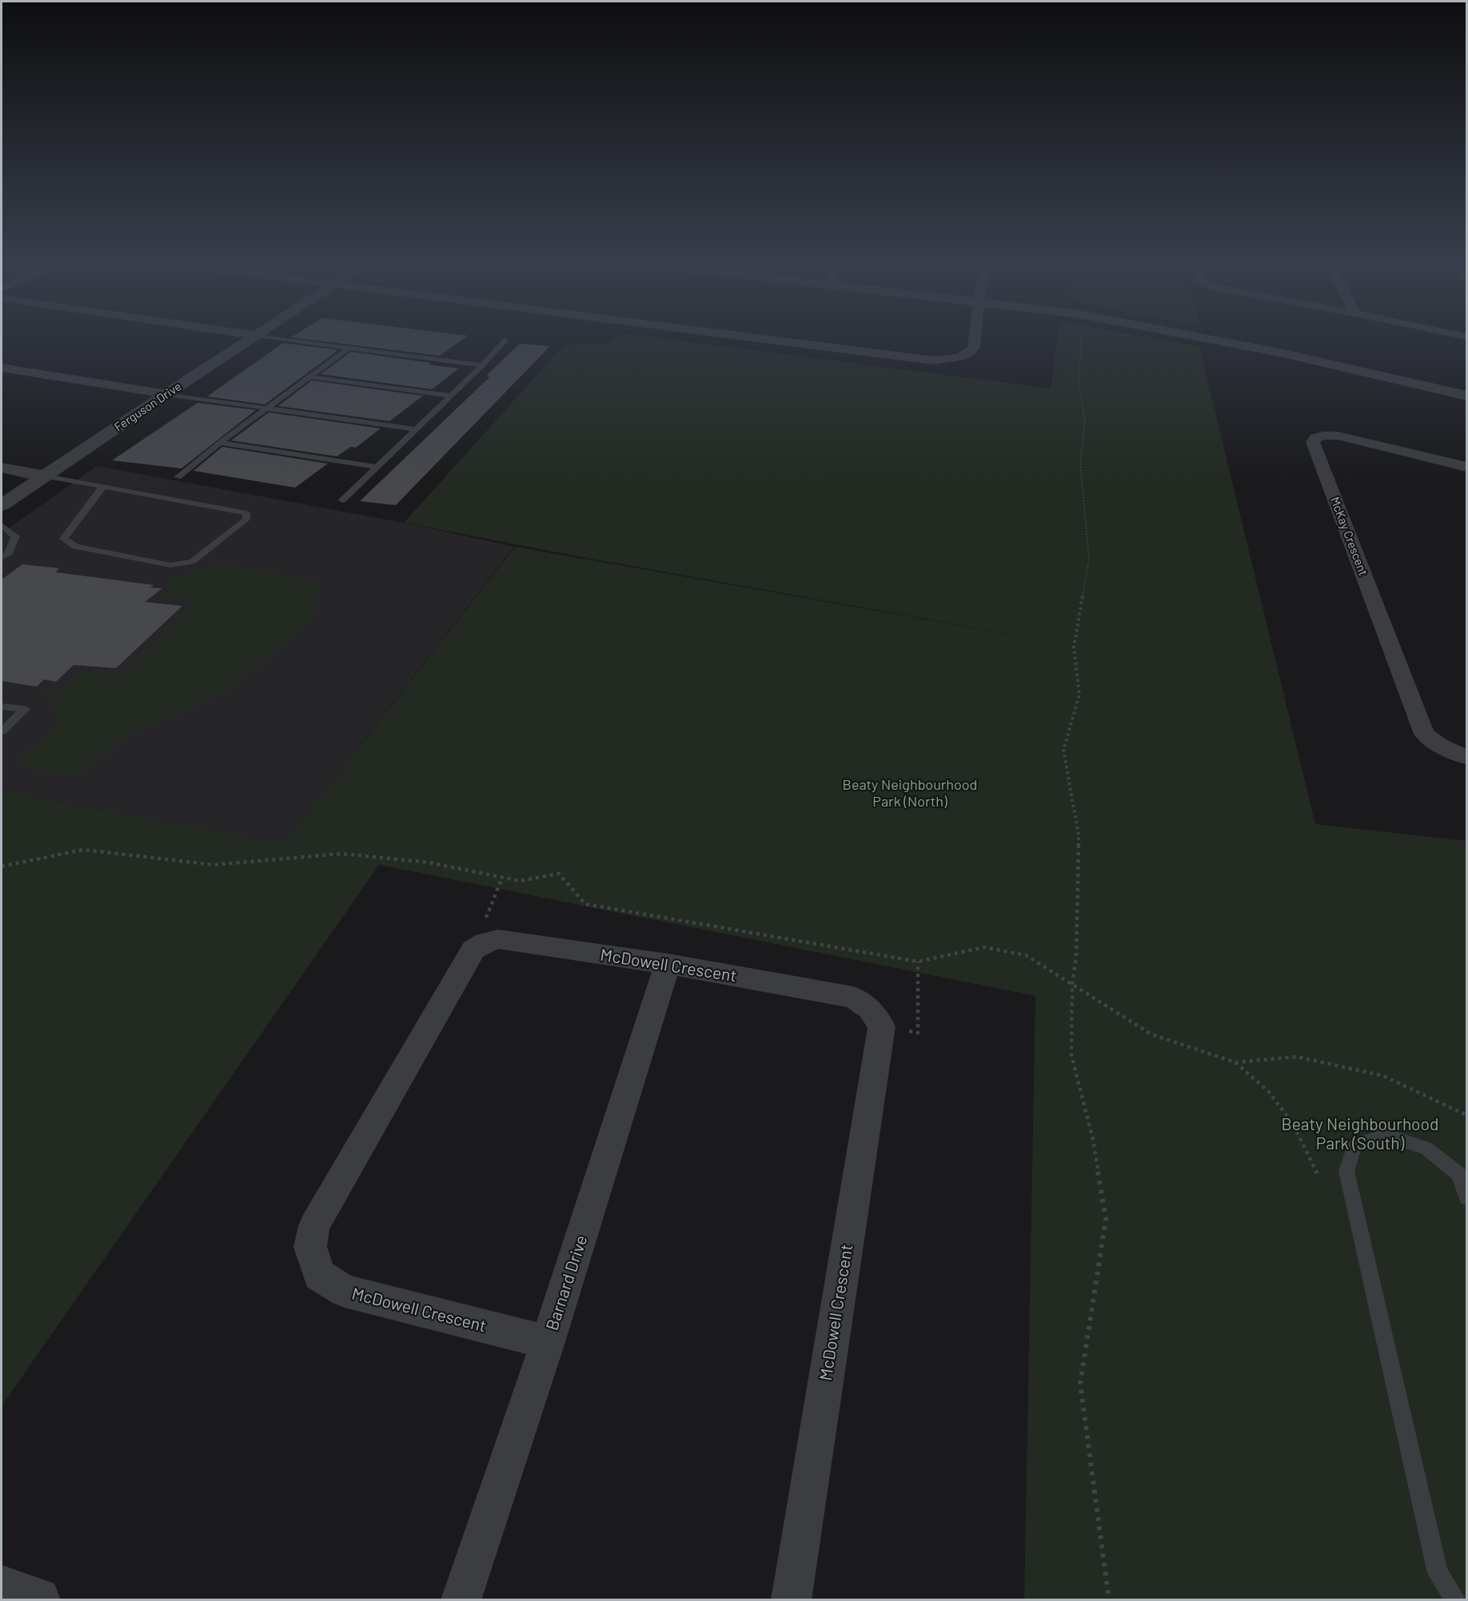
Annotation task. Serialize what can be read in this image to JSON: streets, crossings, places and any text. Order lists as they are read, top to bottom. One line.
{"streets":{"street":["Ferguson Drive","McKay Crescent","McDowell Crescent","Barnard Drive"]},"crossings":[["McDowell Crescent","Barnard Drive"]],"parks":["Beaty Neighbourhood Park (North)","Beaty Neighbourhood Park (South)"]}
